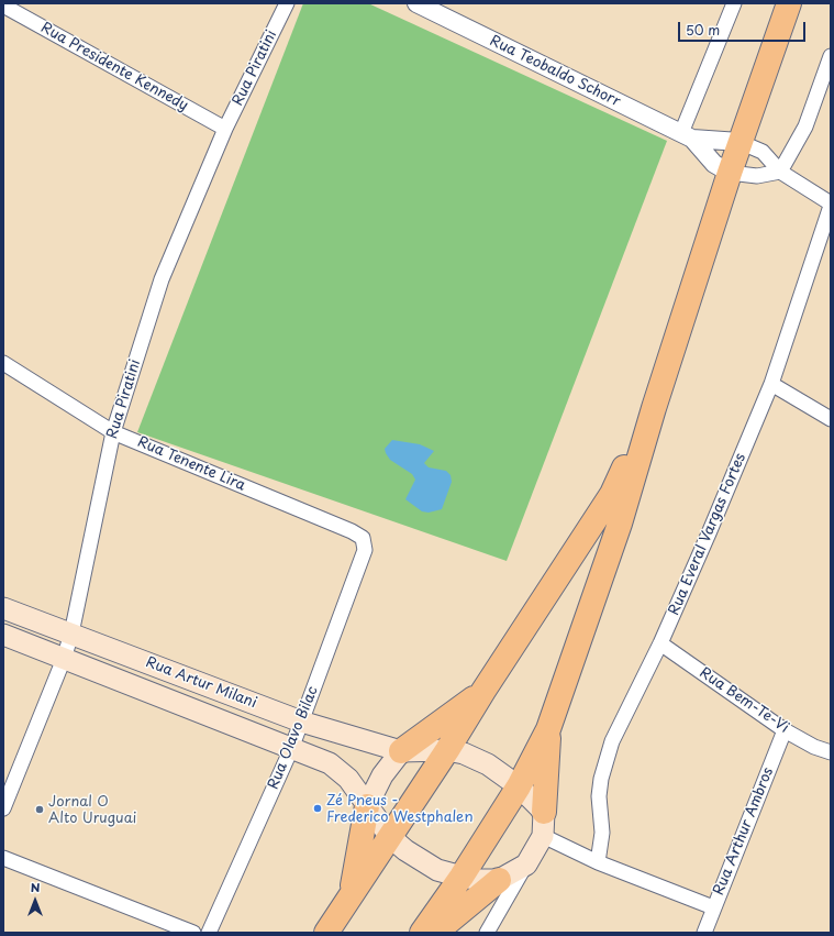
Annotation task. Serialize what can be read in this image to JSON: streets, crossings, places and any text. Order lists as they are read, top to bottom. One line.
{"streets":{"main road":["Rua Artur Milani"],"street":["Rua Presidente Kennedy","Rua Piratini","Rua Teobaldo Schorr","Rua Tenente Lira","Rua Everal Vargas Fortes","Rua Bem-Te-Vi","Rua Olavo Bilac","Rua Arthur Ambros"]},"crossings":[["Rua Presidente Kennedy","Rua Piratini"],["Rua Piratini","Rua Tenente Lira"],["Rua Piratini","Rua Artur Milani"],["Rua Tenente Lira","Rua Olavo Bilac"],["Rua Everal Vargas Fortes","Rua Bem-Te-Vi"],["Rua Artur Milani","Rua Olavo Bilac"],["Rua Bem-Te-Vi","Rua Arthur Ambros"]],"places":["Zé Pneus - Frederico Westphalen","Jornal O Alto Uruguai"],"scale_bar":"50 m","north":"top"}
